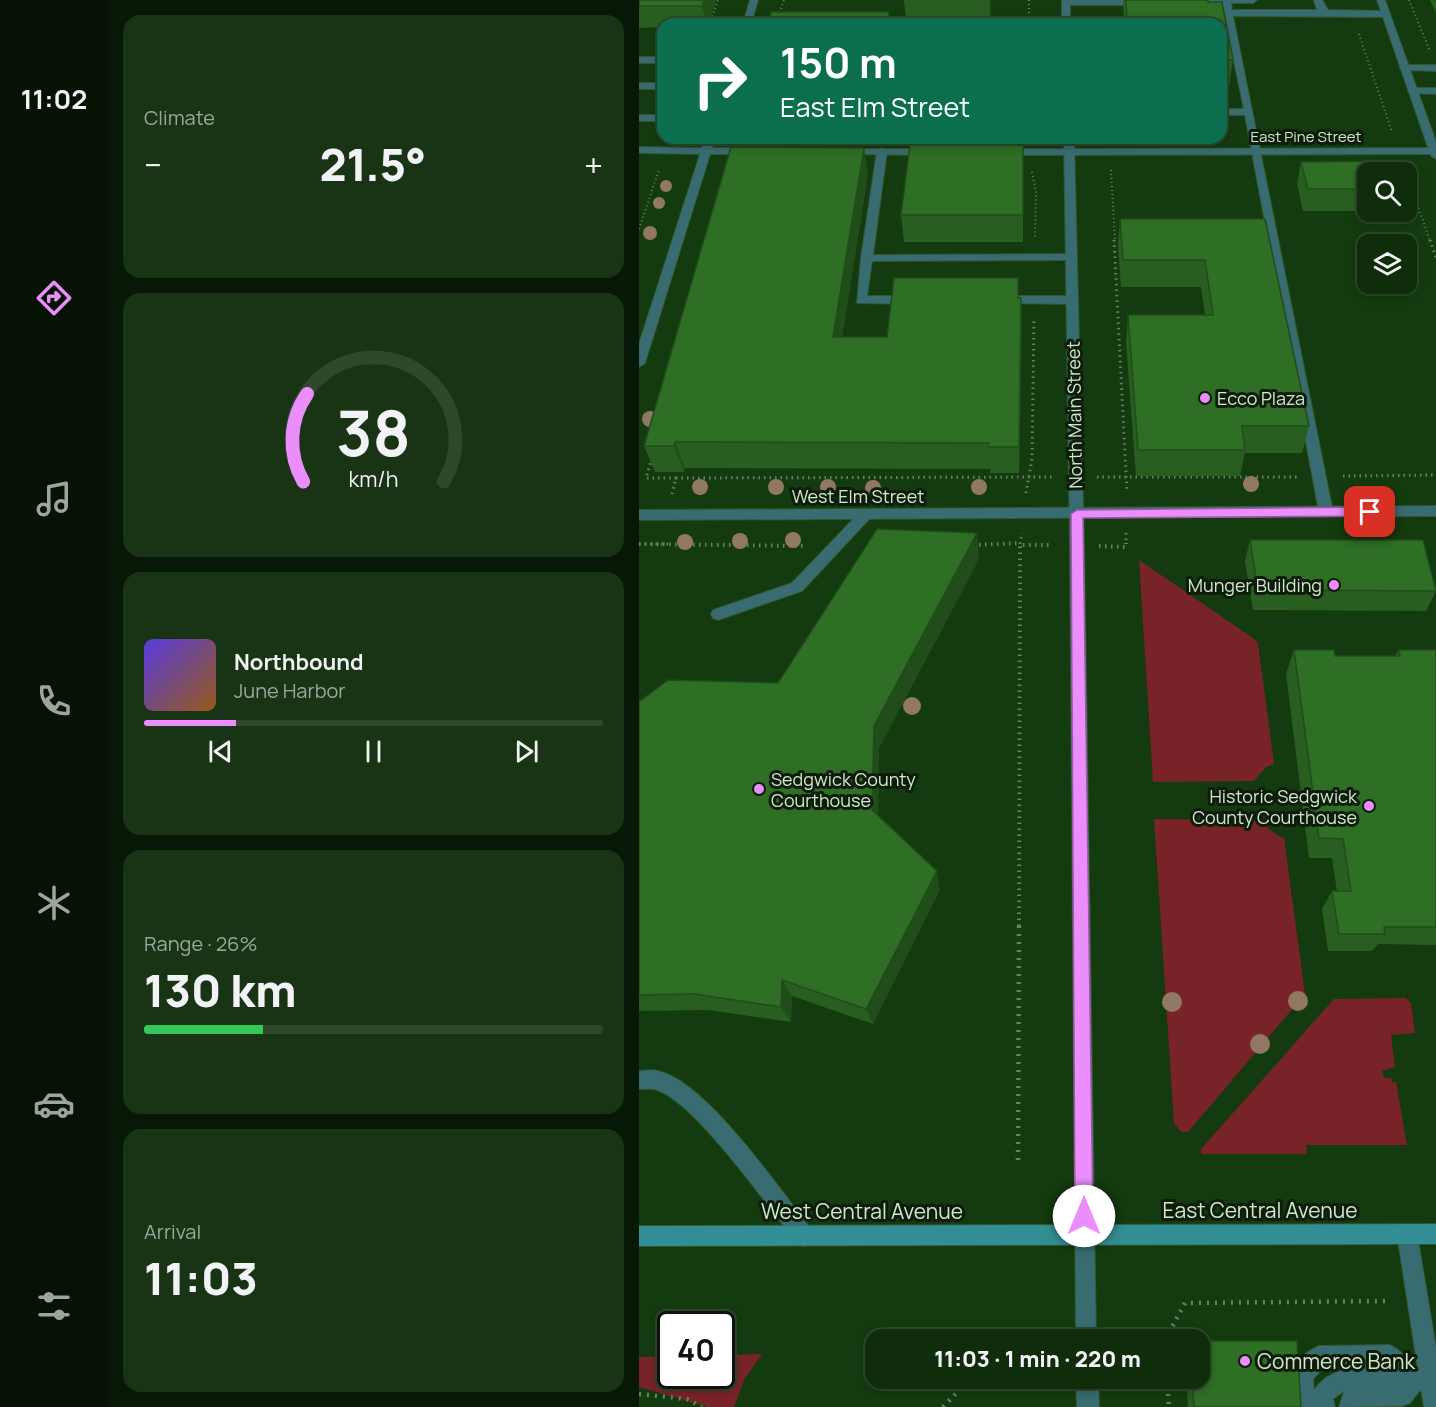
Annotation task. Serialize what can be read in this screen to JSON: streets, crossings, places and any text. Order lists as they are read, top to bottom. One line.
{"streets":{"main road":["East Central Avenue","West Central Avenue"],"street":["East Pine Street","North Main Street","West Elm Street"]},"crossings":[["East Pine Street","North Main Street"],["North Main Street","West Elm Street"],["North Main Street","East Central Avenue"],["North Main Street","West Central Avenue"],["East Central Avenue","West Central Avenue"]],"places":["Ecco Plaza","Munger Building","Sedgwick County Courthouse","Historic Sedgwick County Courthouse","Commerce Bank"],"page":{"tabs":"11:02","tile":["Climate",["Range · 26%","130 km"],["Arrival","11:03"]],"turn":["150 m","East Elm Street"],"heat":["−","21.5°","+"],"song":["Northbound","June Harbor"],"limit":"40","trip":"11:03 · 1 min · 220 m","gauge":["38","km/h"]}}
